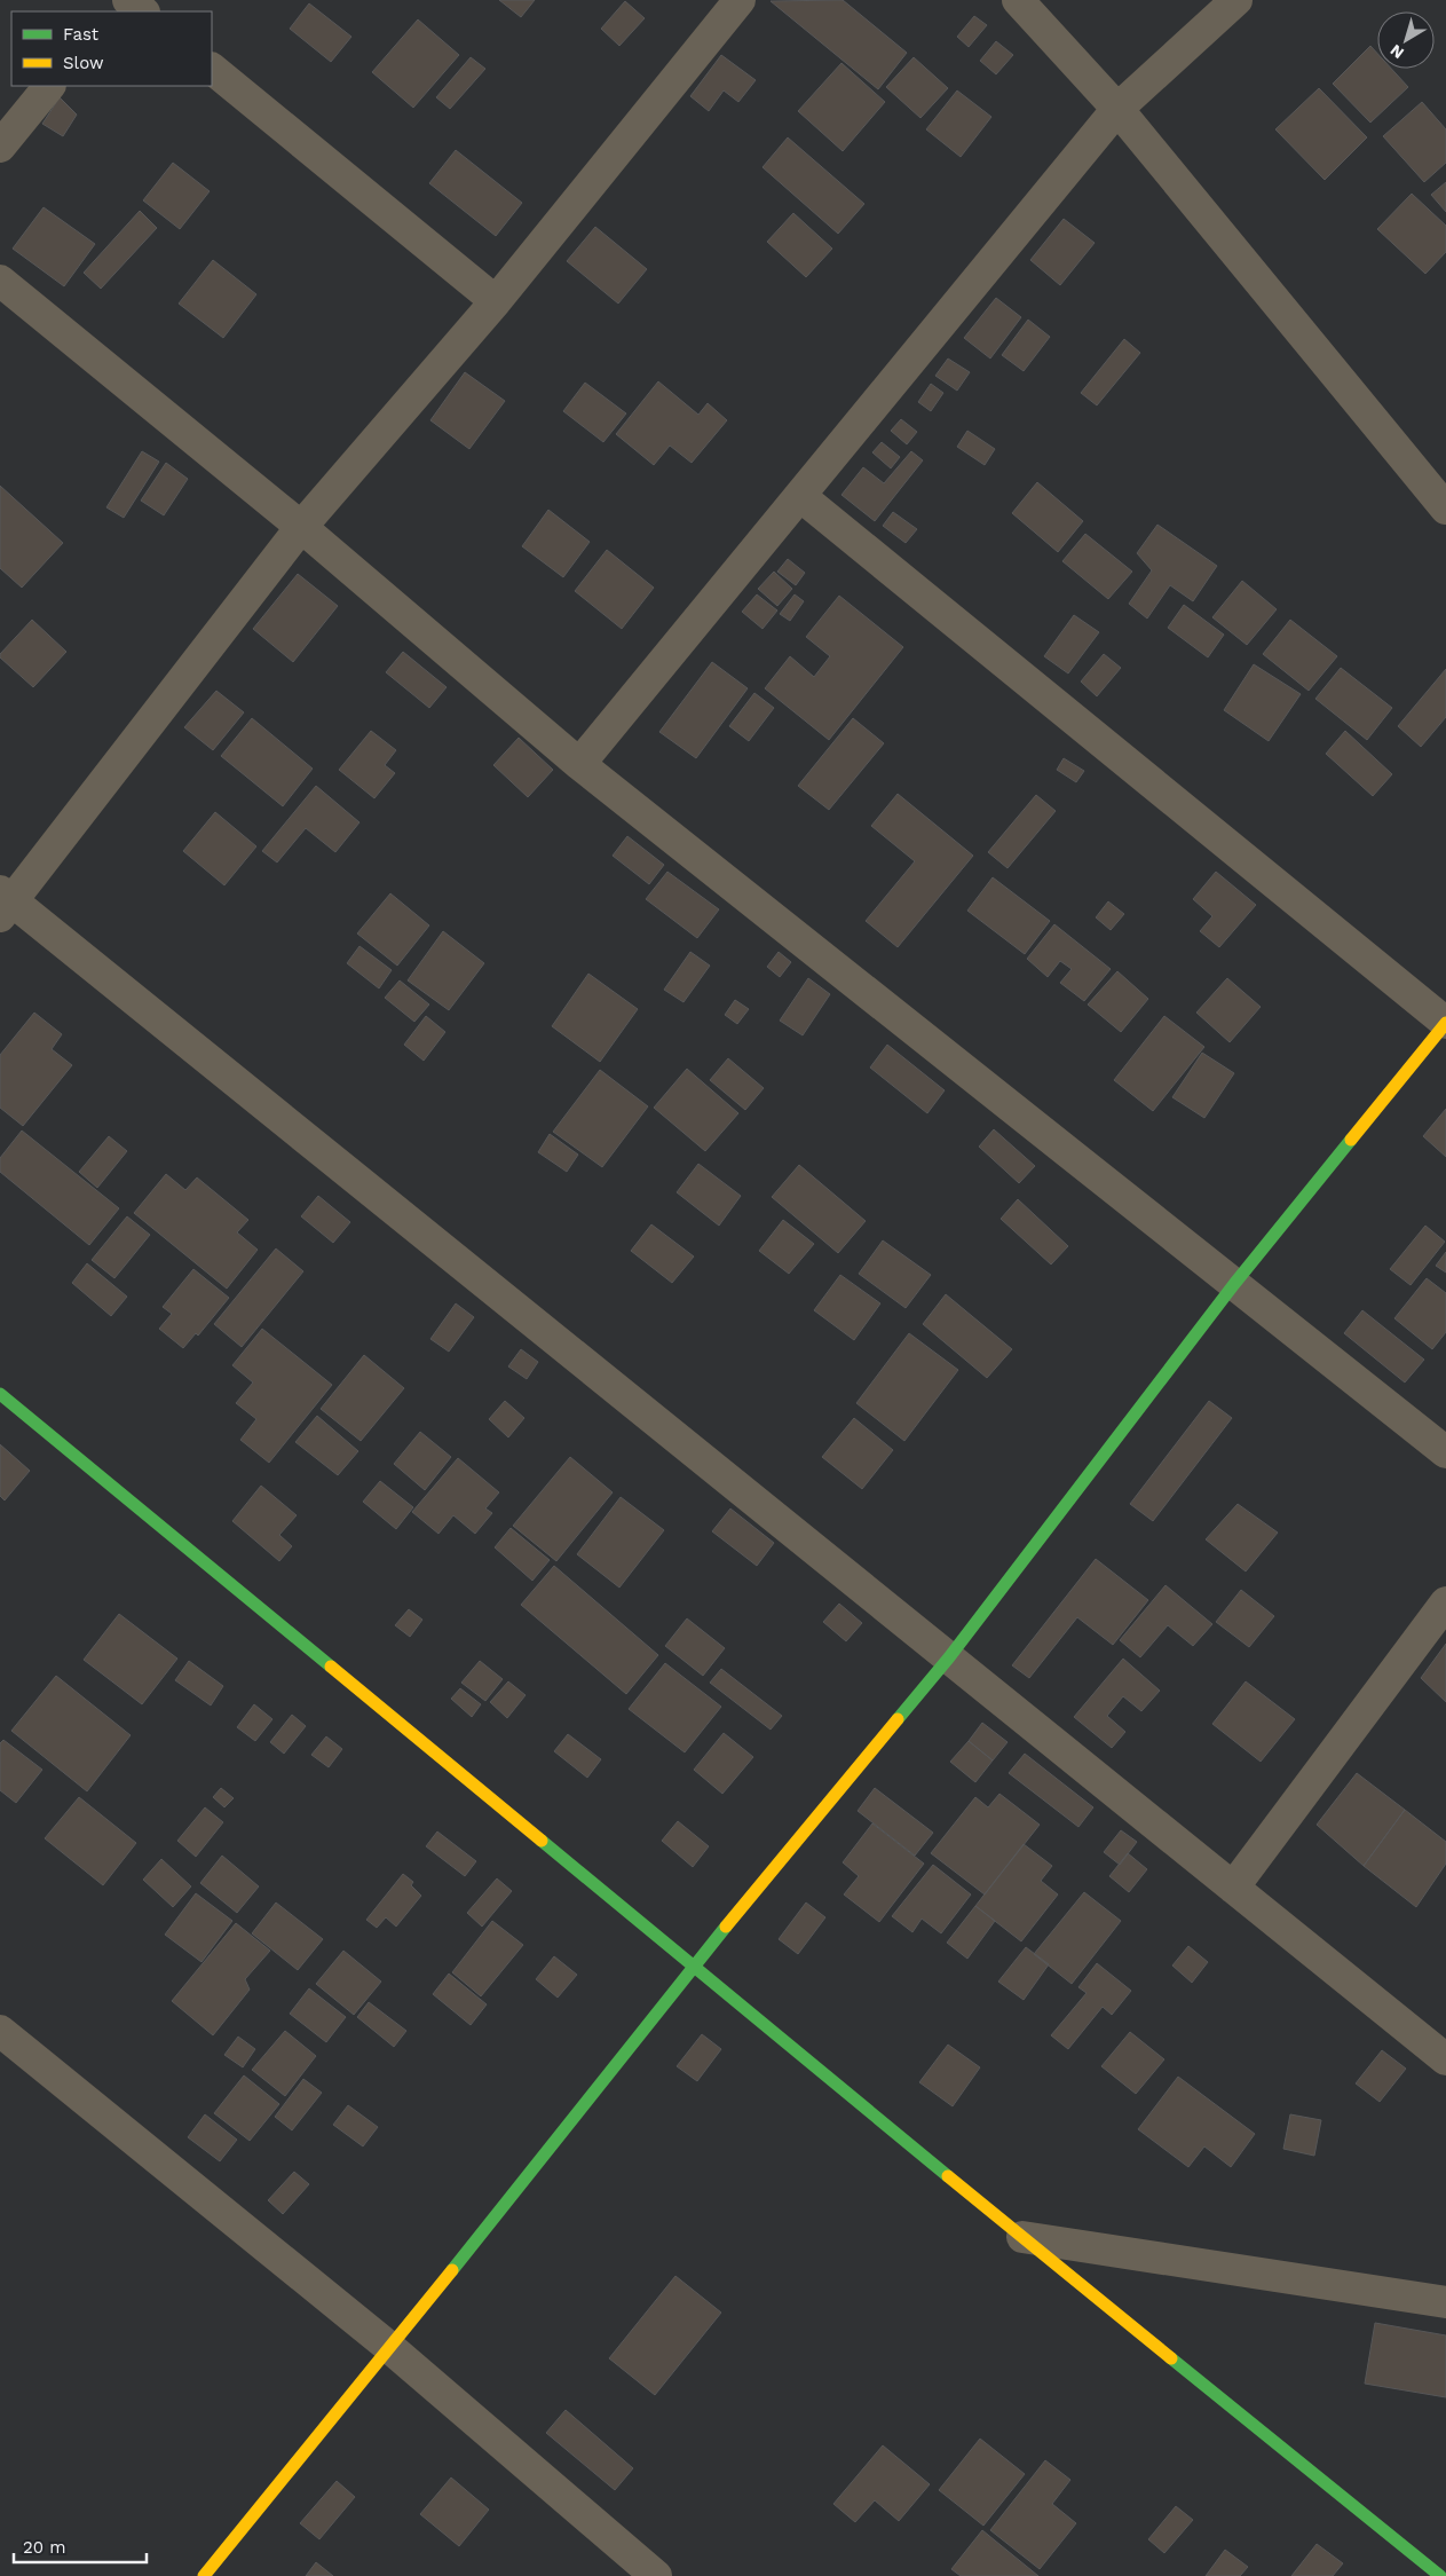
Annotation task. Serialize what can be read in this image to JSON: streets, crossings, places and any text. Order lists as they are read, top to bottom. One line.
{"legend":["Fast","Slow"],"scale_bar":"20 m","north":"bottom left"}
